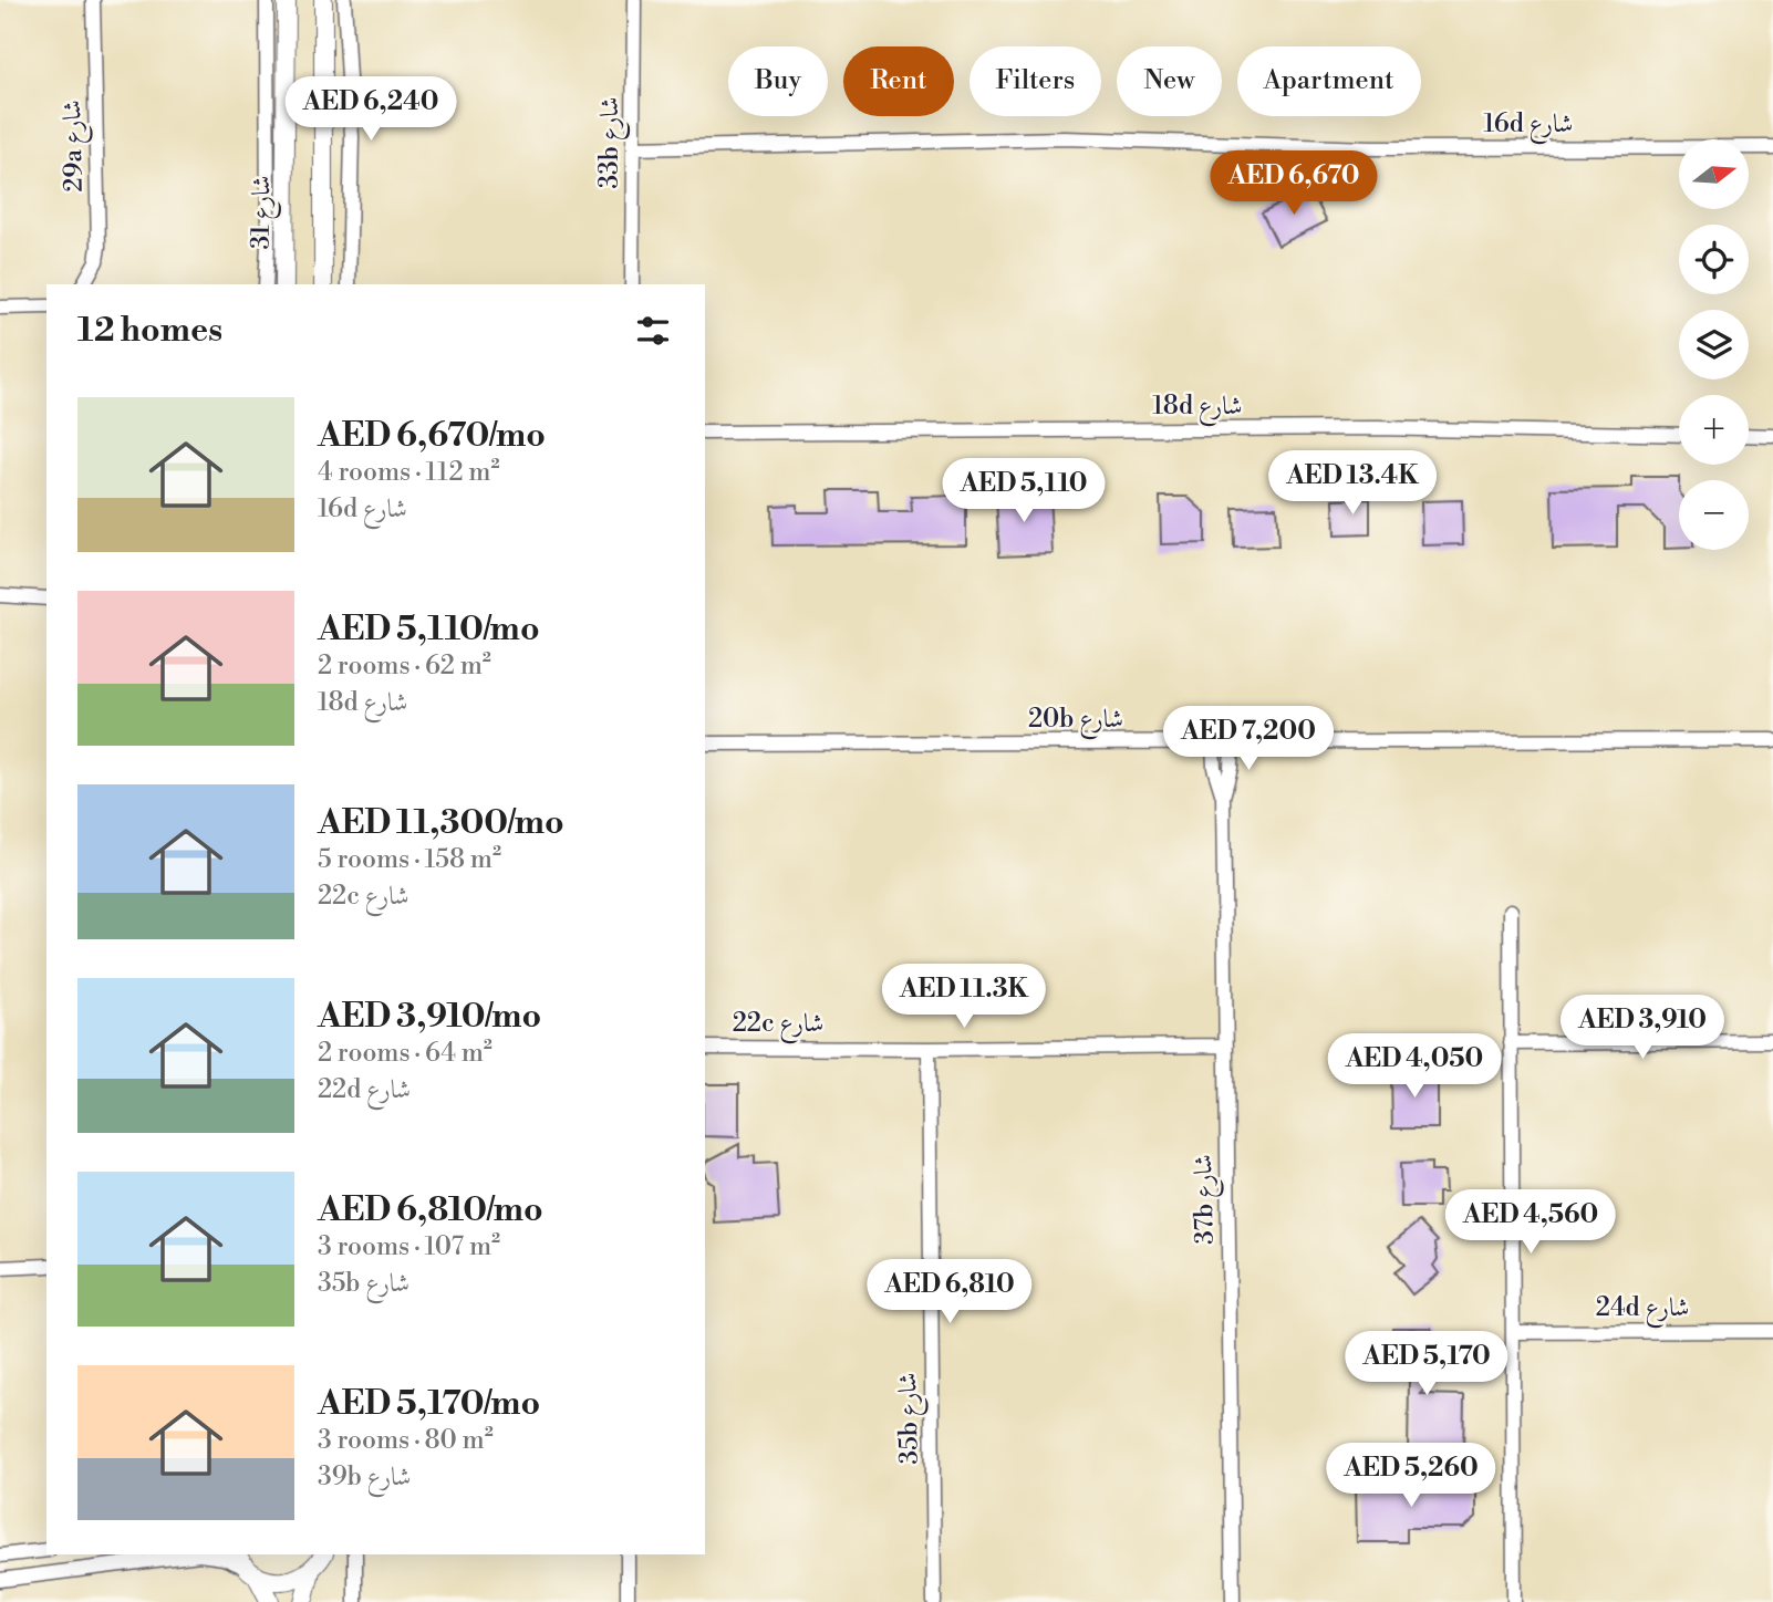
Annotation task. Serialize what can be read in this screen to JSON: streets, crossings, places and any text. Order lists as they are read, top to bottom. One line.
{"streets":{"street":["16d شارع","33b شارع","29a شارع","شارع 31","18d شارع","20b شارع","22c شارع","37b شارع","24d شارع","35b شارع"]},"crossings":[["16d شارع","33b شارع"],["20b شارع","37b شارع"],["22c شارع","37b شارع"],["22c شارع","35b شارع"]],"north":"right","page":{"chip":["Buy","Rent","Filters","New","Apartment"],"price":["AED 6,240","AED 6,670","AED 13.4K","AED 5,110","AED 7,200","AED 11.3K","AED 3,910","AED 4,050","AED 4,560","AED 6,810","AED 5,170","AED 5,260"],"map_buttons":["+","−"],"heading":"12 homes","list":[{"name":"AED 6,670/mo","note":"4 rooms · 112 m² · 16d شارع"},{"name":"AED 5,110/mo","note":"2 rooms · 62 m² · 18d شارع"},{"name":"AED 11,300/mo","note":"5 rooms · 158 m² · 22c شارع"},{"name":"AED 3,910/mo","note":"2 rooms · 64 m² · 22d شارع"},{"name":"AED 6,810/mo","note":"3 rooms · 107 m² · 35b شارع"},{"name":"AED 5,170/mo","note":"3 rooms · 80 m² · 39b شارع"}]}}
